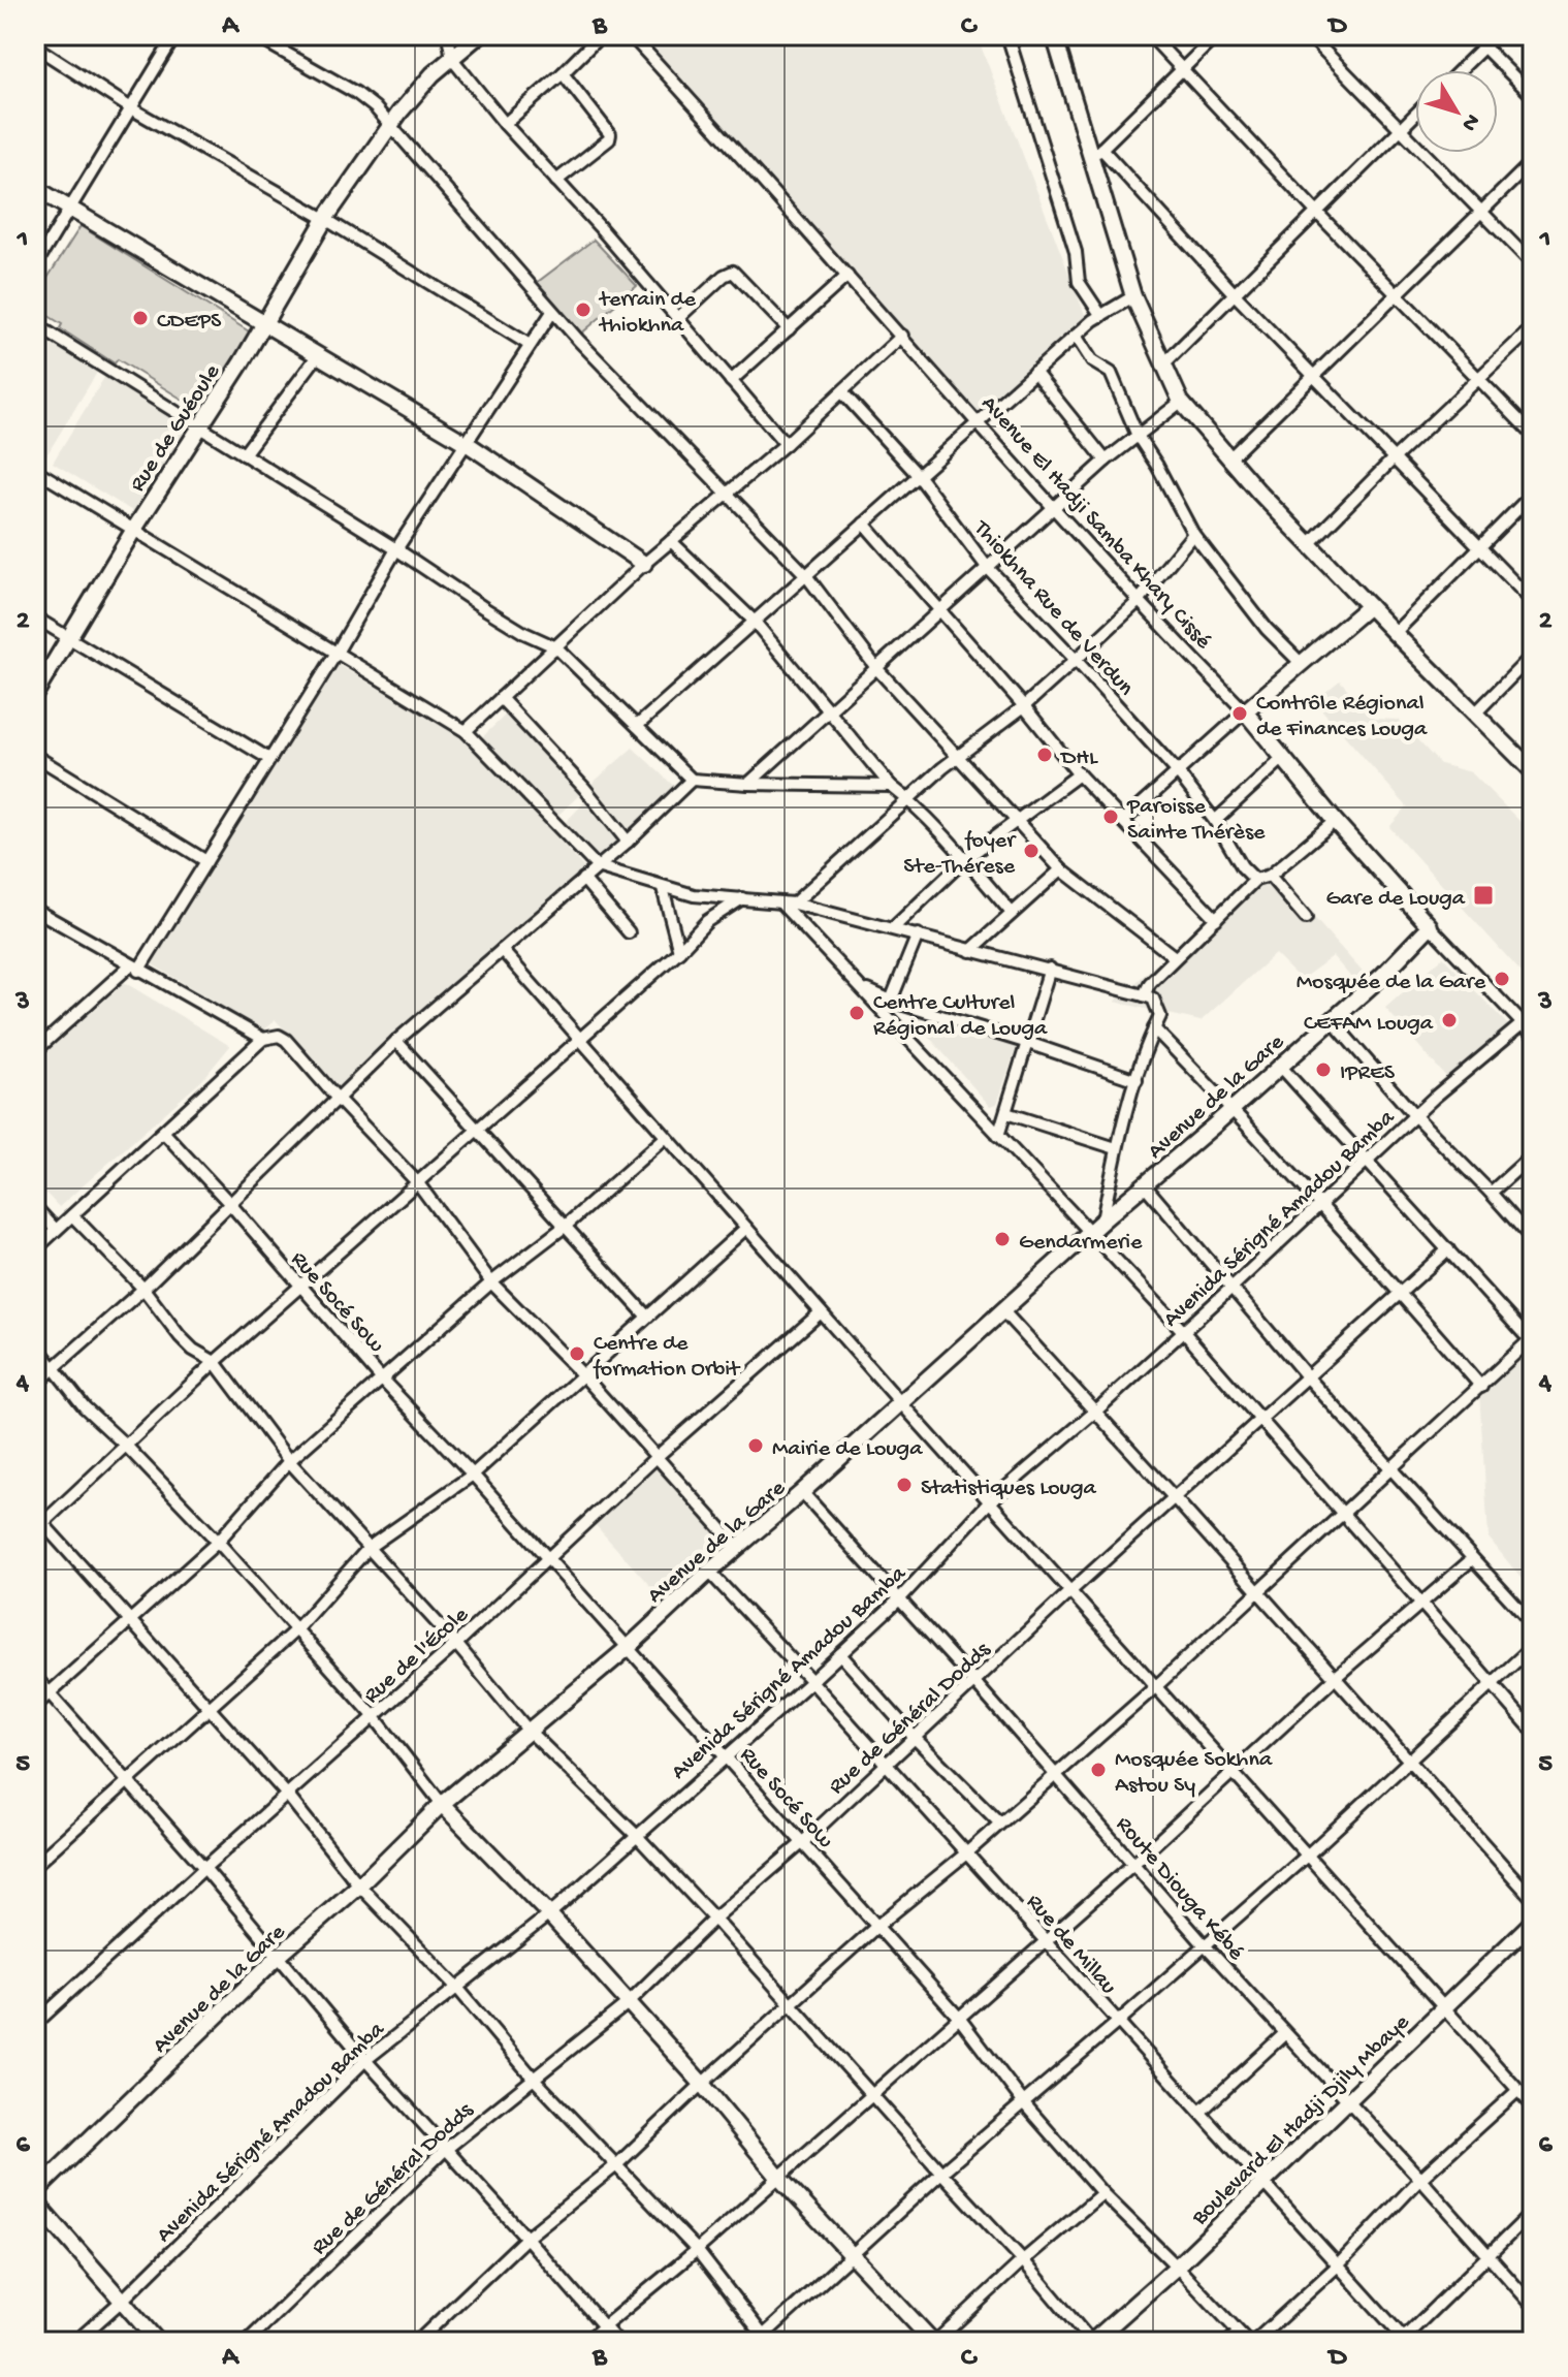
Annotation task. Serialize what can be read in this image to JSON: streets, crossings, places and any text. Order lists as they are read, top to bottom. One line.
{"streets":{"street":["Rue de Guéoule","Avenue El Hadji Samba Khary Cissé","Thiokhna Rue de Verdun","Avenue de la Gare","Avenida Sérigné Amadou Bamba","Rue Socé Sow","Rue de l'École","Rue de Général Dodds","Route Diouga Kébé","Rue de Millau","Boulevard El Hadji Djily Mbaye"]},"crossings":[["Avenue El Hadji Samba Khary Cissé","Avenue de la Gare"],["Avenue El Hadji Samba Khary Cissé","Avenida Sérigné Amadou Bamba"],["Avenue de la Gare","Rue Socé Sow"],["Avenue de la Gare","Route Diouga Kébé"],["Avenue de la Gare","Rue de Millau"],["Avenida Sérigné Amadou Bamba","Rue Socé Sow"],["Avenida Sérigné Amadou Bamba","Route Diouga Kébé"],["Avenida Sérigné Amadou Bamba","Rue de Millau"],["Rue Socé Sow","Rue de l'École"],["Rue Socé Sow","Rue de Général Dodds"],["Rue Socé Sow","Boulevard El Hadji Djily Mbaye"],["Rue de Général Dodds","Route Diouga Kébé"],["Rue de Général Dodds","Rue de Millau"],["Route Diouga Kébé","Boulevard El Hadji Djily Mbaye"],["Rue de Millau","Boulevard El Hadji Djily Mbaye"]],"places":{"other":["terrain de thiokhna","CDEPS","Contrôle Régional de Finances Louga","DHL","Paroisse Sainte Thérèse","foyer Ste-Thérese","Mosquée de la Gare","Centre Culturel Régional de Louga","CEFAM Louga","IPRES","Gendarmerie","Centre de formation Orbit","Mairie de Louga","Statistiques Louga","Mosquée Sokhna Astou Sy"],"transit":["Gare de Louga"]},"north":"bottom right","grid":{"columns":["A","B","C","D"],"rows":["1","2","3","4","5","6"]}}
